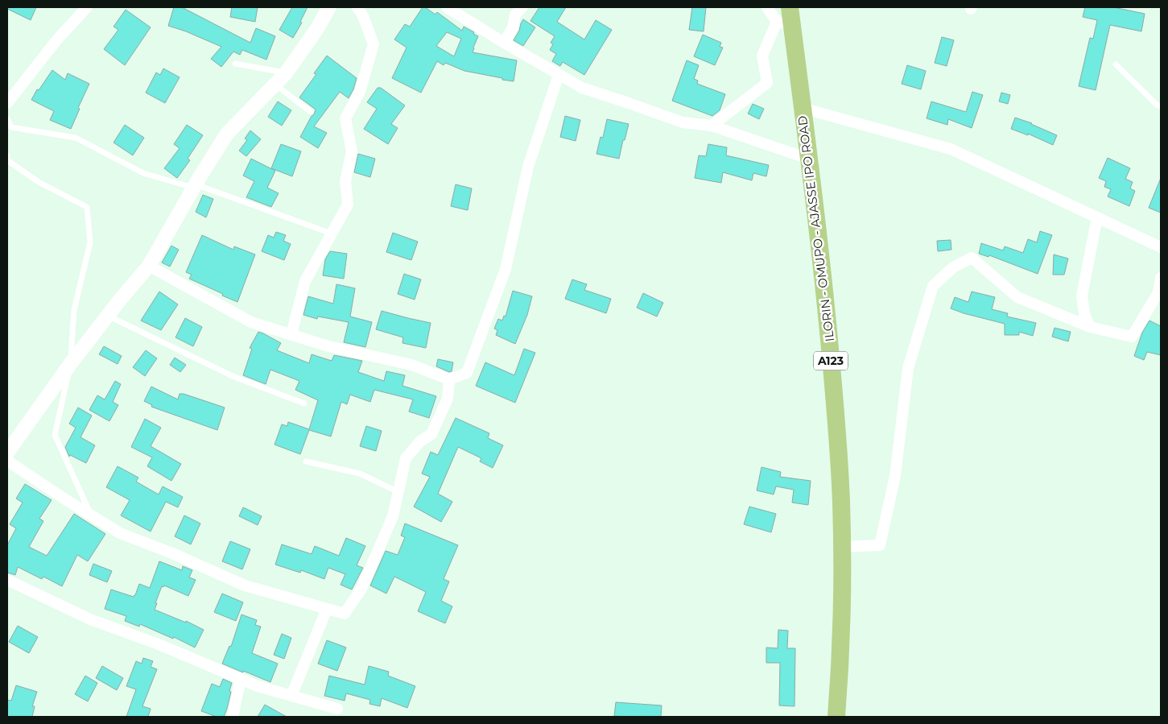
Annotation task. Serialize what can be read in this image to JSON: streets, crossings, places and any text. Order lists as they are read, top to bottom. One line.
{"streets":{"highway":["ILORIN - OMUPO - AJASSE IPO ROAD","A123"]}}
